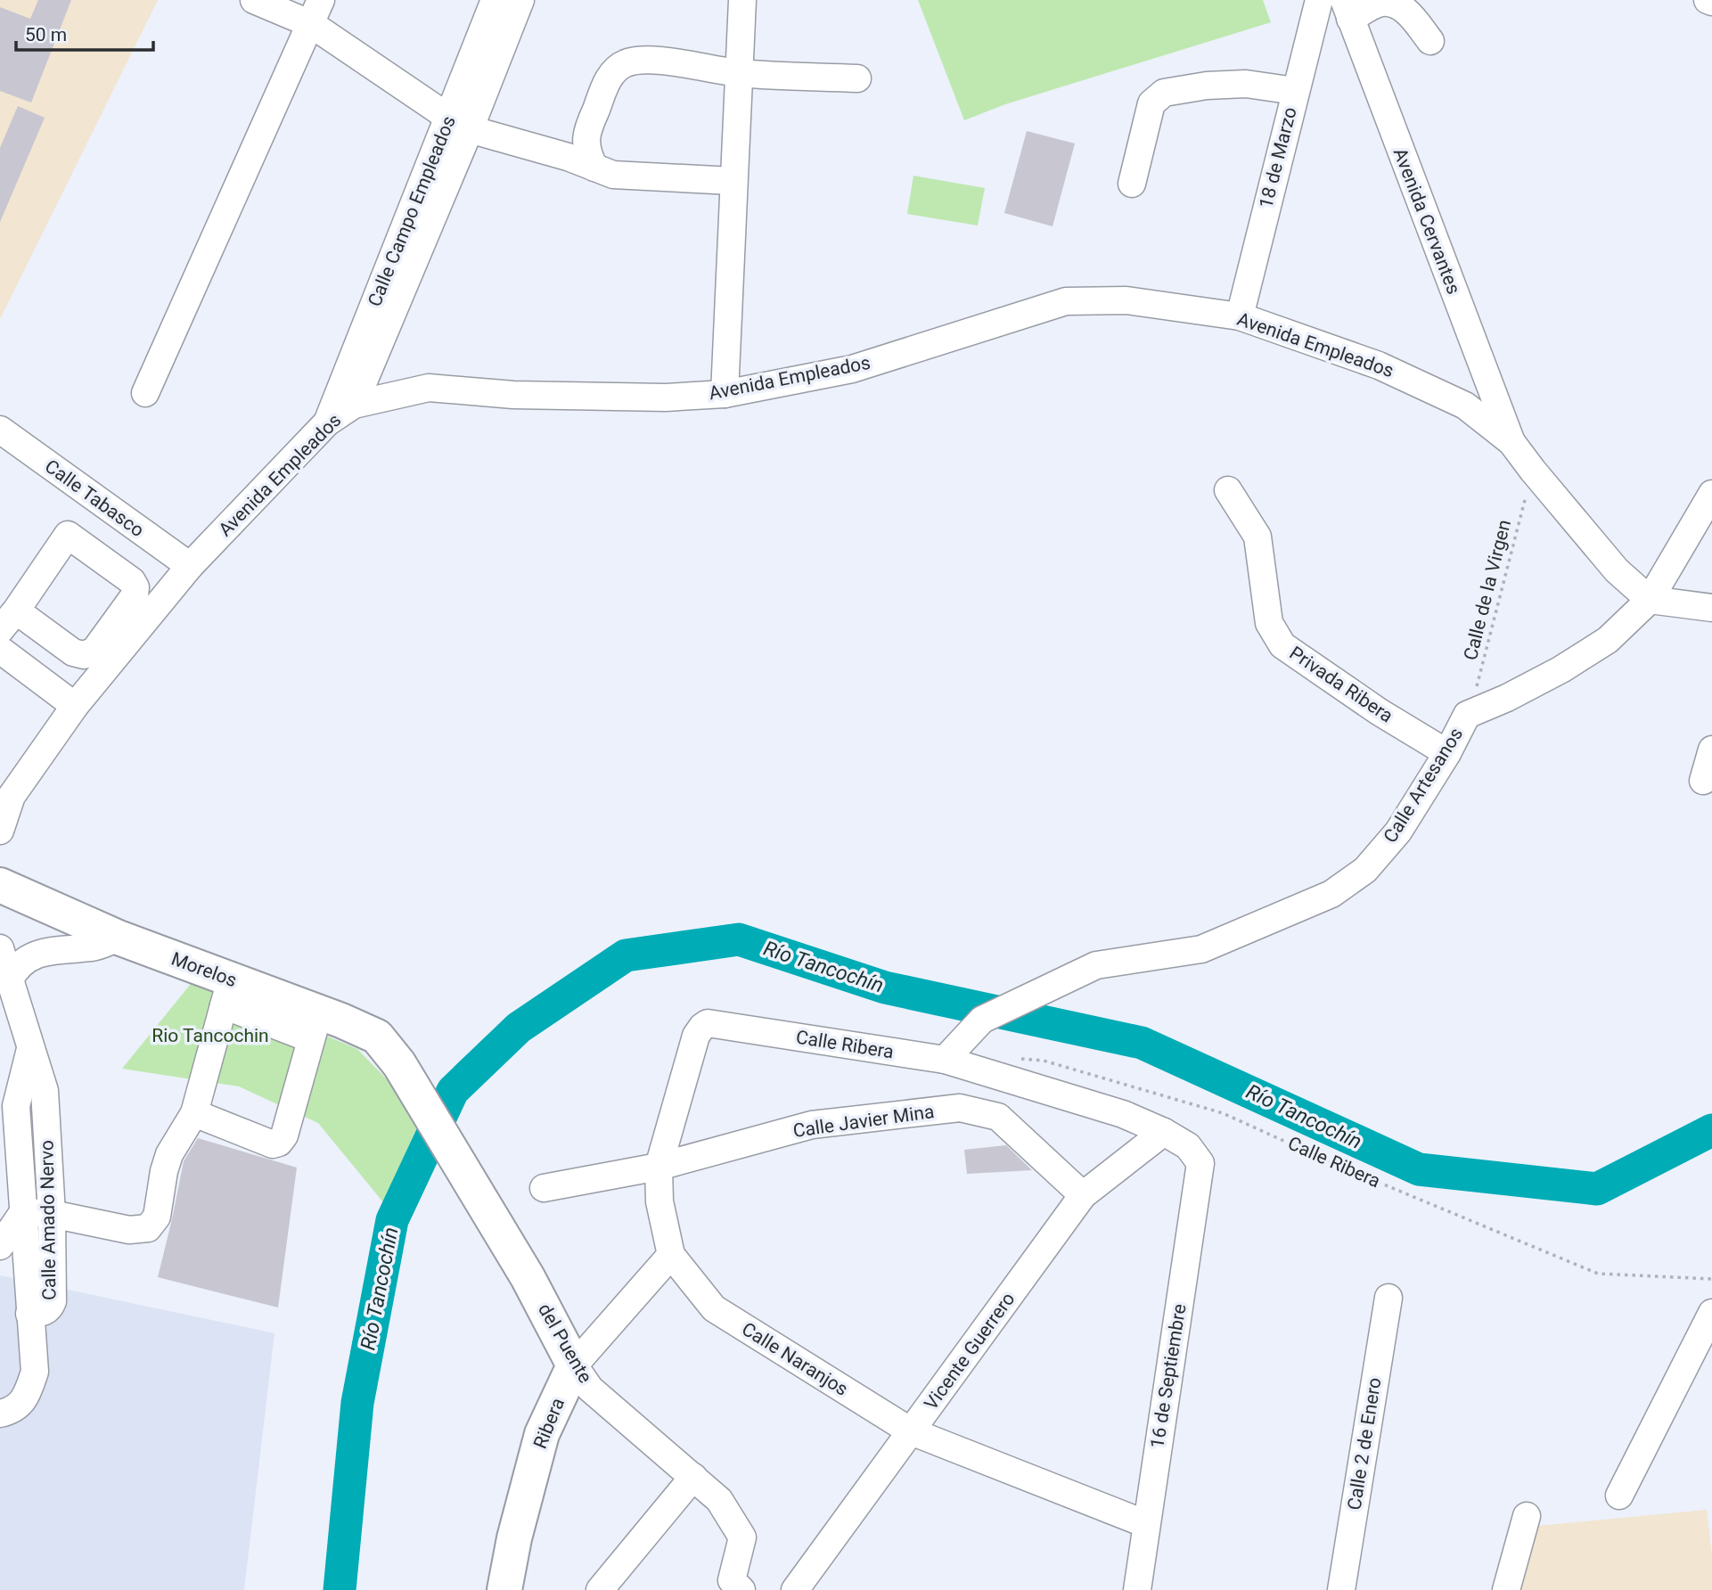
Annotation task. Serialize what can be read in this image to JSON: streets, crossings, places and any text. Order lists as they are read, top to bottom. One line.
{"streets":{"main road":["Morelos","del Puente","Ribera"],"street":["18 de Marzo","Calle Campo Empleados","Avenida Cervantes","Avenida Empleados","Calle Tabasco","Privada Ribera","Calle Artesanos","Calle Ribera","Calle Javier Mina","Calle Amado Nervo","Vicente Guerrero","Calle Naranjos","16 de Septiembre","Calle 2 de Enero"],"path":["Calle de la Virgen"]},"crossings":[["18 de Marzo","Avenida Empleados"],["Calle Campo Empleados","Avenida Empleados"],["Avenida Cervantes","Avenida Empleados"],["Avenida Empleados","Calle Tabasco"],["Avenida Empleados","Calle de la Virgen"],["Avenida Empleados","Calle Artesanos"],["Calle de la Virgen","Calle Artesanos"],["Privada Ribera","Calle Artesanos"],["Calle Artesanos","Calle Ribera"],["Morelos","del Puente"],["Calle Ribera","Vicente Guerrero"],["Calle Ribera","Calle Naranjos"],["Calle Ribera","16 de Septiembre"],["Calle Javier Mina","Vicente Guerrero"],["Calle Javier Mina","Calle Naranjos"],["del Puente","Ribera"],["Vicente Guerrero","Calle Naranjos"],["Calle Naranjos","16 de Septiembre"],["Calle Naranjos","Ribera"]],"water":["Río Tancochín"],"parks":["Rio Tancochin"],"scale_bar":"50 m"}
